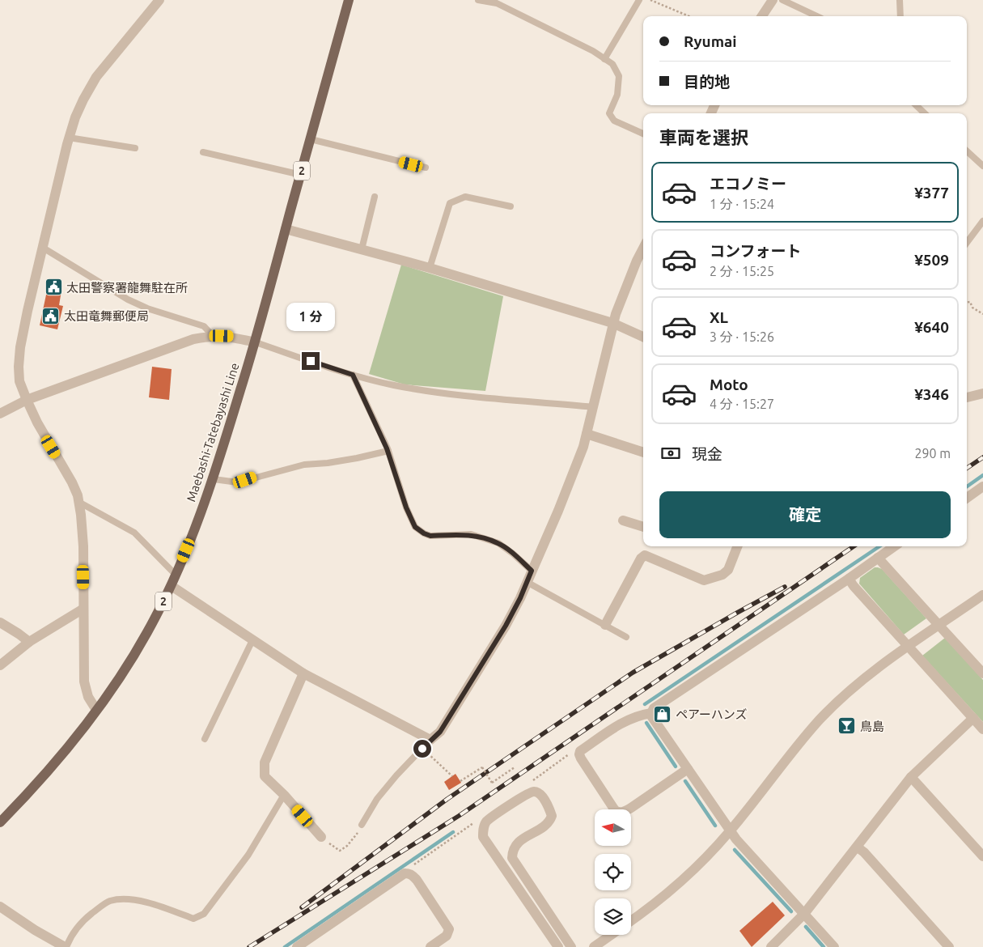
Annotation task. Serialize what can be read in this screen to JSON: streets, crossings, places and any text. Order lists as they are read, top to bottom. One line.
{"streets":{"main road":["2","Maebashi-Tatebayashi Line"]},"places":{"public building":["太田警察署龍舞駐在所","太田竜舞郵便局"],"shop":["ペアーハンズ"],"bar":["鳥島"]},"north":"left","page":{"banner":["Ryumai","目的地"],"heading":"車両を選択","list":[{"name":"エコノミー","note":"1 分 · 15:24","value":"¥377"},{"name":"コンフォート","note":"2 分 · 15:25","value":"¥509"},{"name":"XL","note":"3 分 · 15:26","value":"¥640"},{"name":"Moto","note":"4 分 · 15:27","value":"¥346"}],"bubble":"1 分","pay":["現金","290 m"],"buttons":"確定"}}
